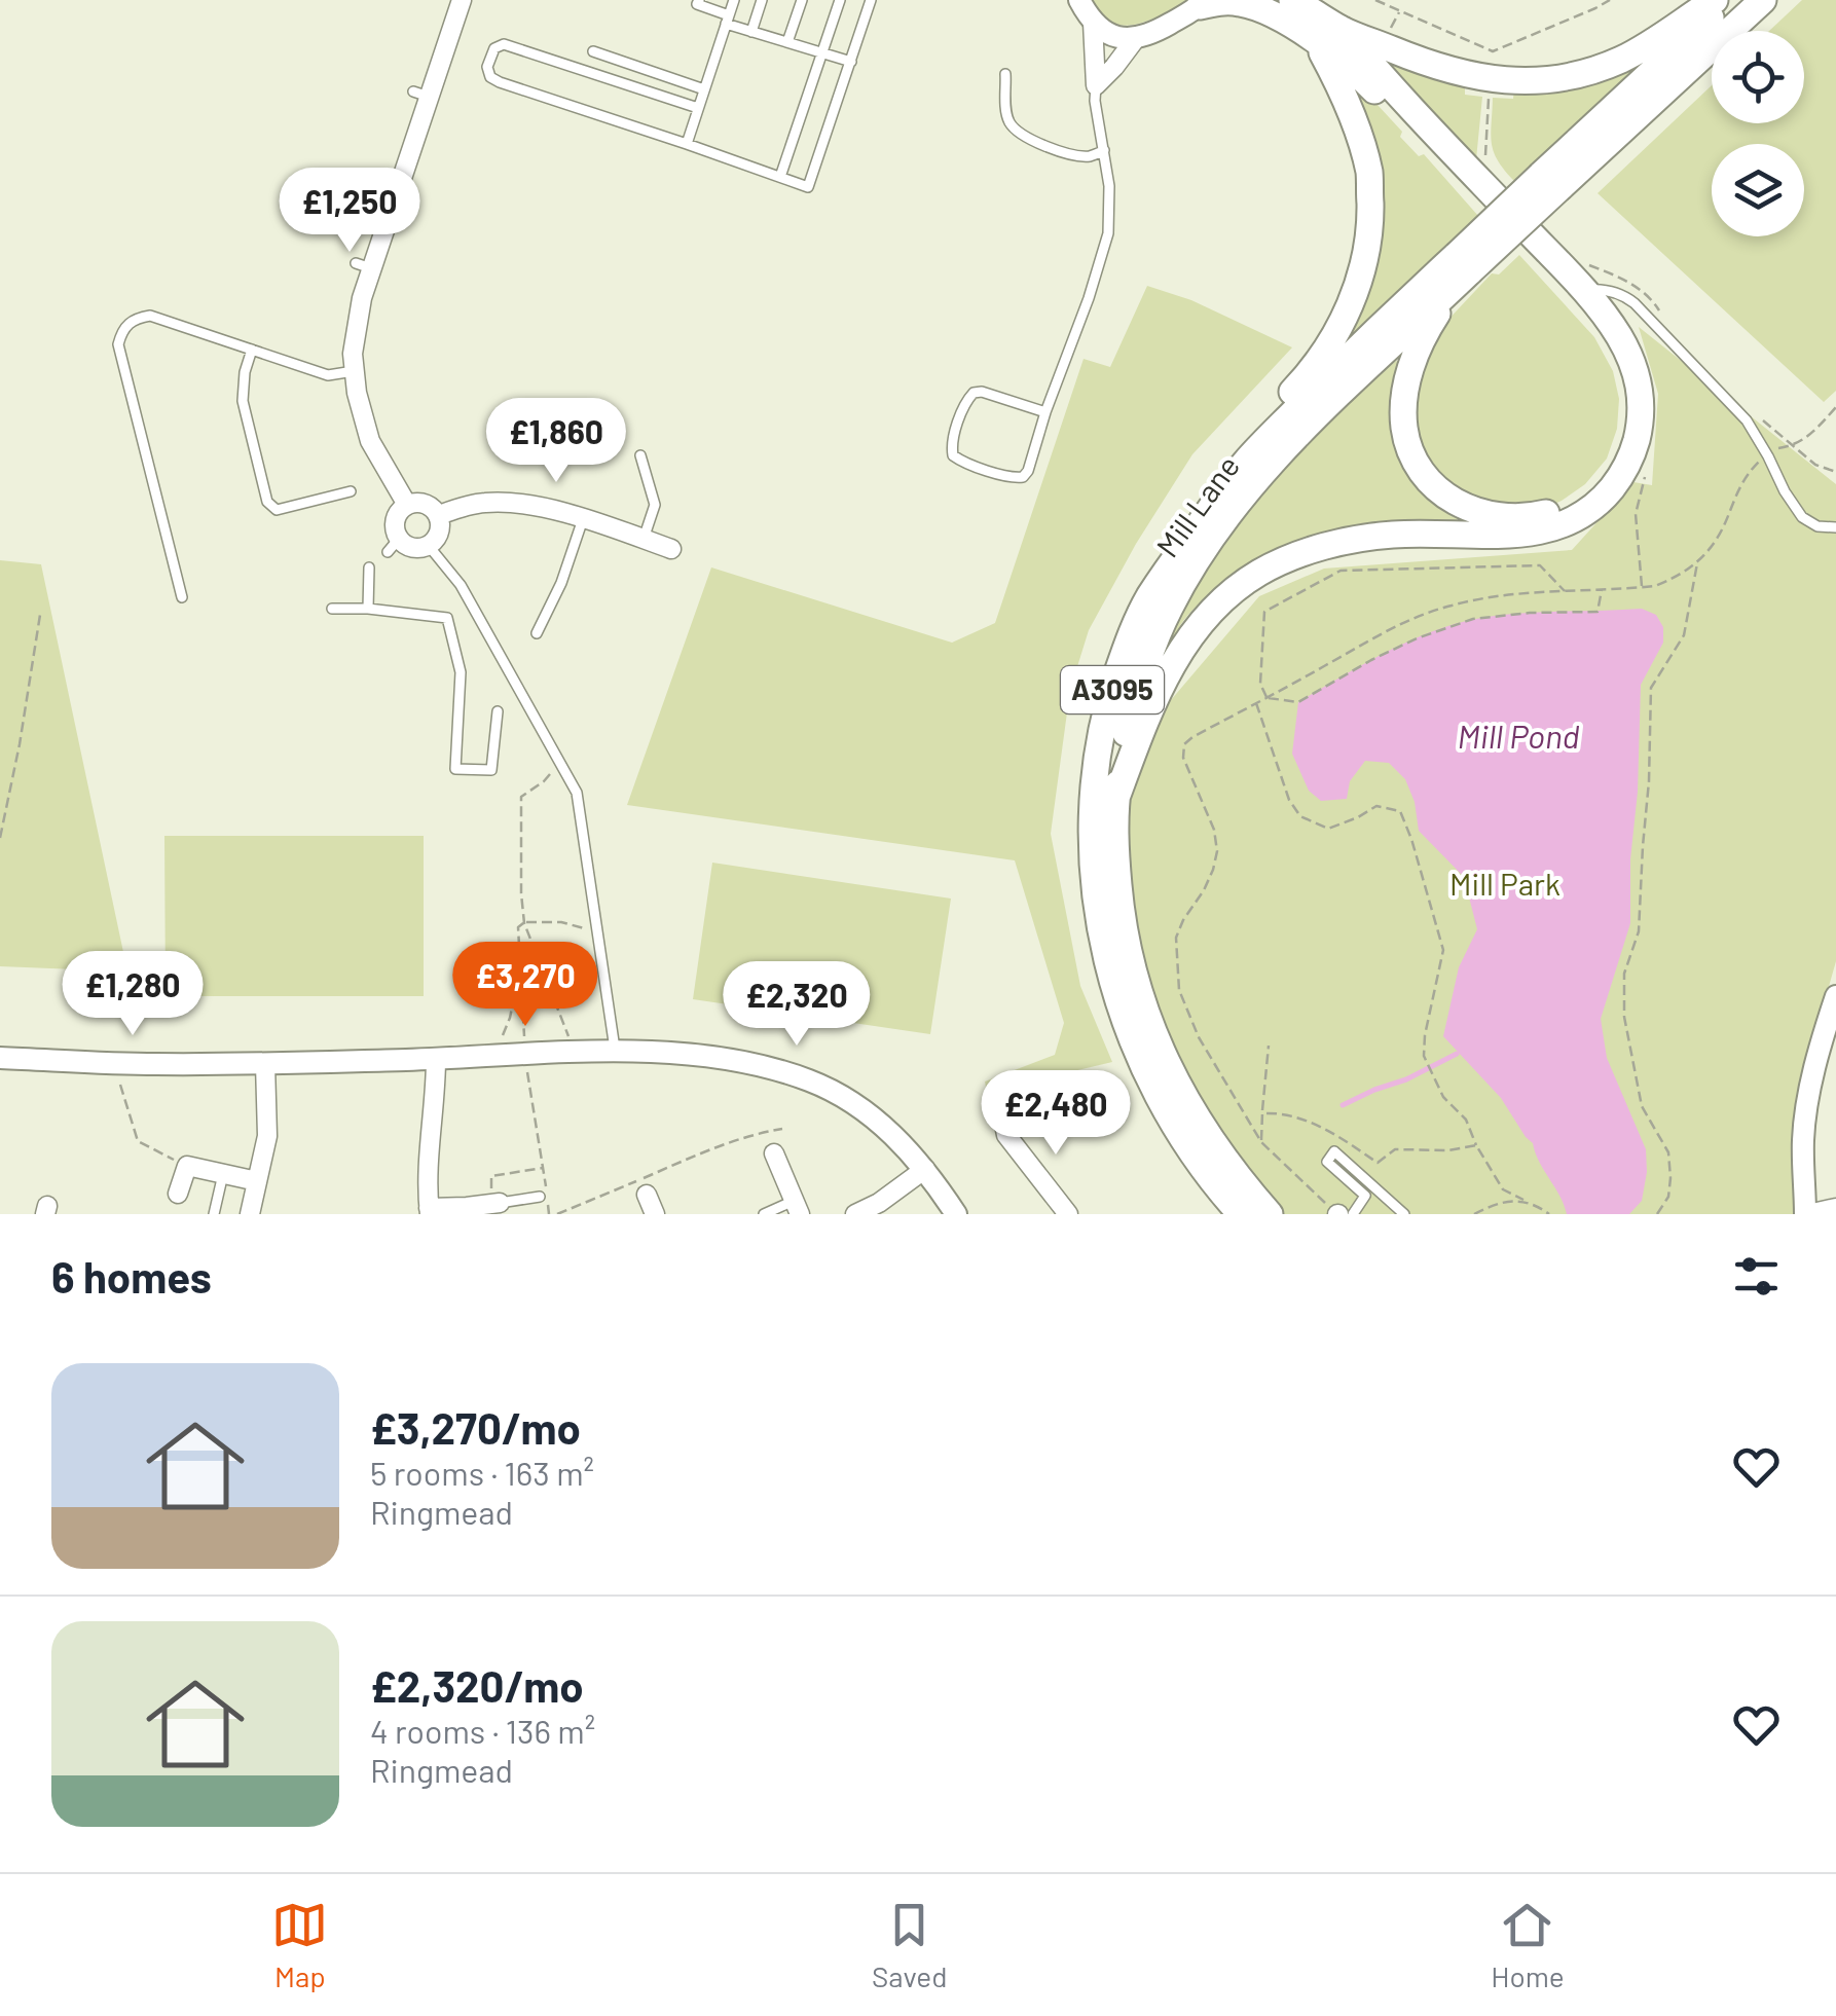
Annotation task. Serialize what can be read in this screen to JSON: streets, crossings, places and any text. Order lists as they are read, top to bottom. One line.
{"streets":{"main road":["Mill Lane","A3095"]},"crossings":[["Mill Lane","A3095"]],"water":["Mill Pond"],"parks":["Mill Park"],"page":{"price":["£1,250","£1,860","£3,270","£1,280","£2,320","£2,480"],"heading":"6 homes","list":[{"name":"£3,270/mo","note":"5 rooms · 163 m² · Ringmead"},{"name":"£2,320/mo","note":"4 rooms · 136 m² · Ringmead"}],"tabs":["Map","Saved","Home"]}}
